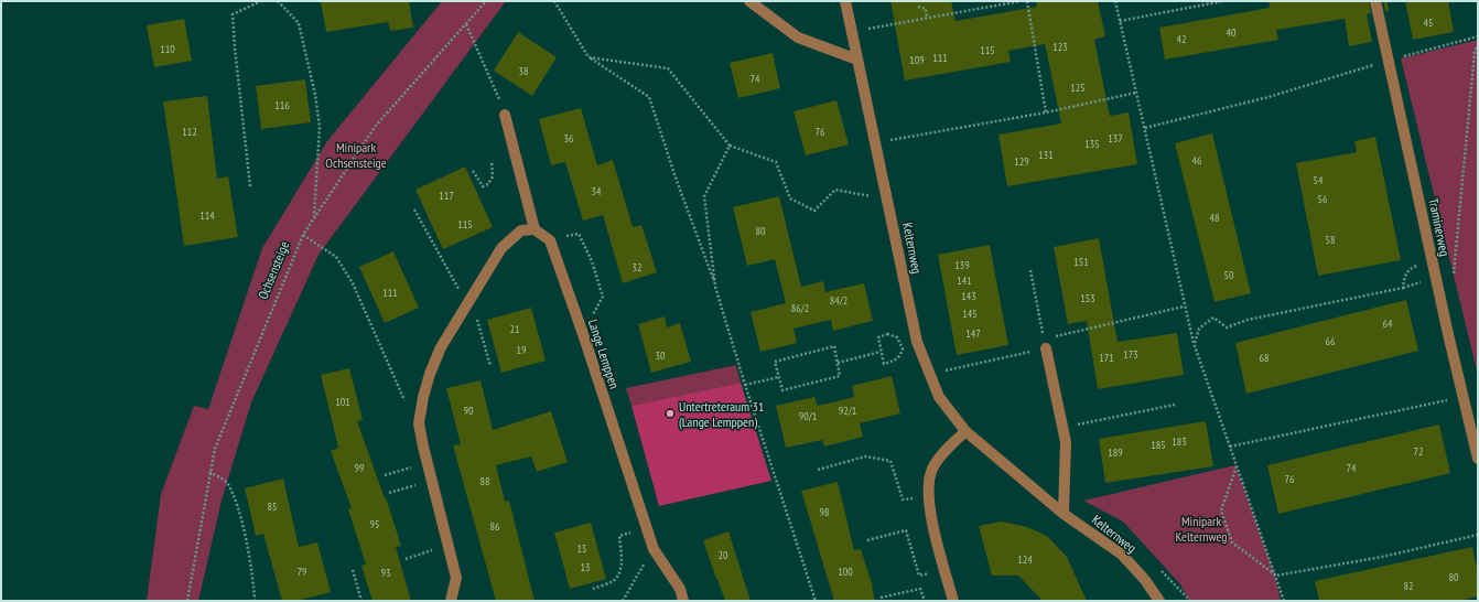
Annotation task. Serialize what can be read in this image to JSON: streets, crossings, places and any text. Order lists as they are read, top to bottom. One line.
{"streets":{"street":["Traminerweg","Kelternweg","Lange Lemppen"],"path":["Ochsensteige"]},"parks":["Minipark Ochsensteige","Minipark Kelternweg"],"places":["Untertreteraum 31 (Lange Lemppen)"],"house_numbers":["45","40","42","123","110","115","111","109","38","74","125","116","112","76","36","137","135","131","46","129","54","34","117","56","114","48","115","80","58","151","139","32","50","141","111","143","153","84/2","86/2","145","64","21","147","66","19","173","30","171","68","101","90","92/1","90/1","183","185","72","189","99","74","76","88","85","98","95","86","15","20","124","13","79","100","93","80","82"]}
